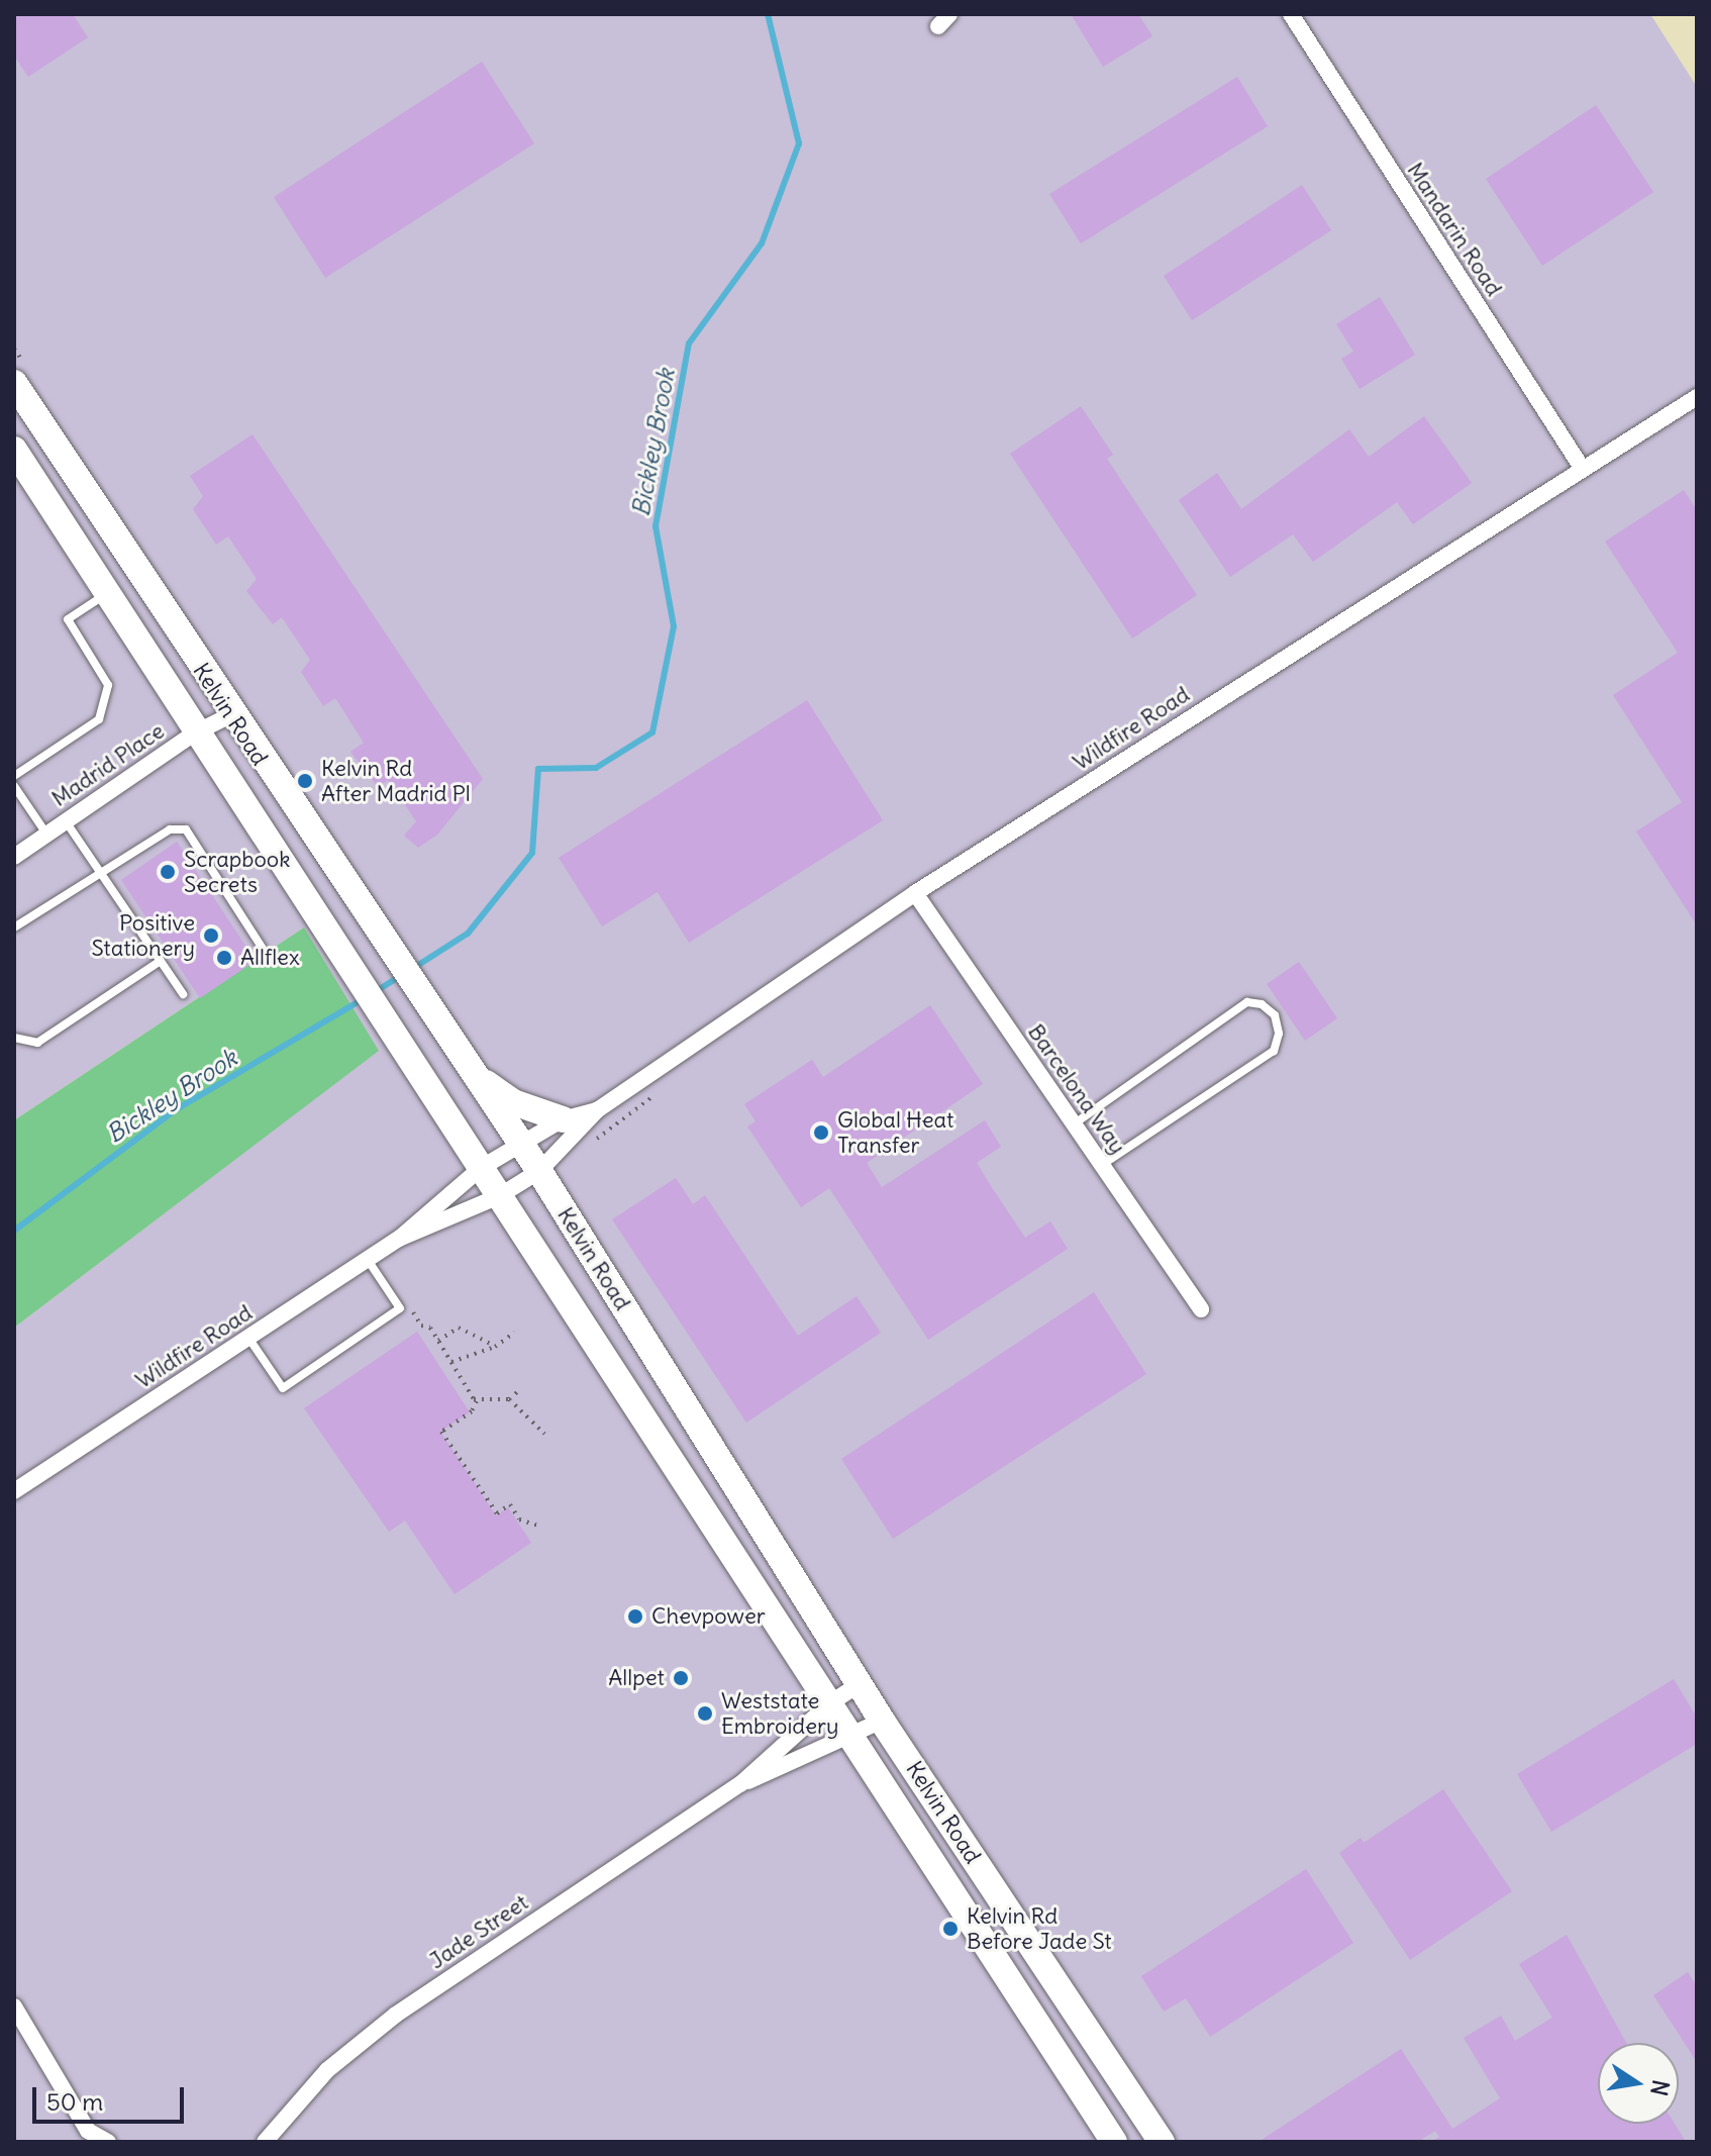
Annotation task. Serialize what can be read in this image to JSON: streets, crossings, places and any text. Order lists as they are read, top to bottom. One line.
{"streets":{"main road":["Kelvin Road"],"street":["Mandarin Road","Wildfire Road","Madrid Place","Barcelona Way","Jade Street"]},"crossings":[["Mandarin Road","Wildfire Road"],["Kelvin Road","Wildfire Road"],["Kelvin Road","Madrid Place"],["Kelvin Road","Jade Street"],["Wildfire Road","Barcelona Way"]],"water":["Bickley Brook"],"places":["Kelvin Rd After Madrid Pl","Scrapbook Secrets","Positive Stationery","Allflex","Global Heat Transfer","Chevpower","Allpet","Weststate Embroidery","Kelvin Rd Before Jade St"],"scale_bar":"50 m","north":"right"}
